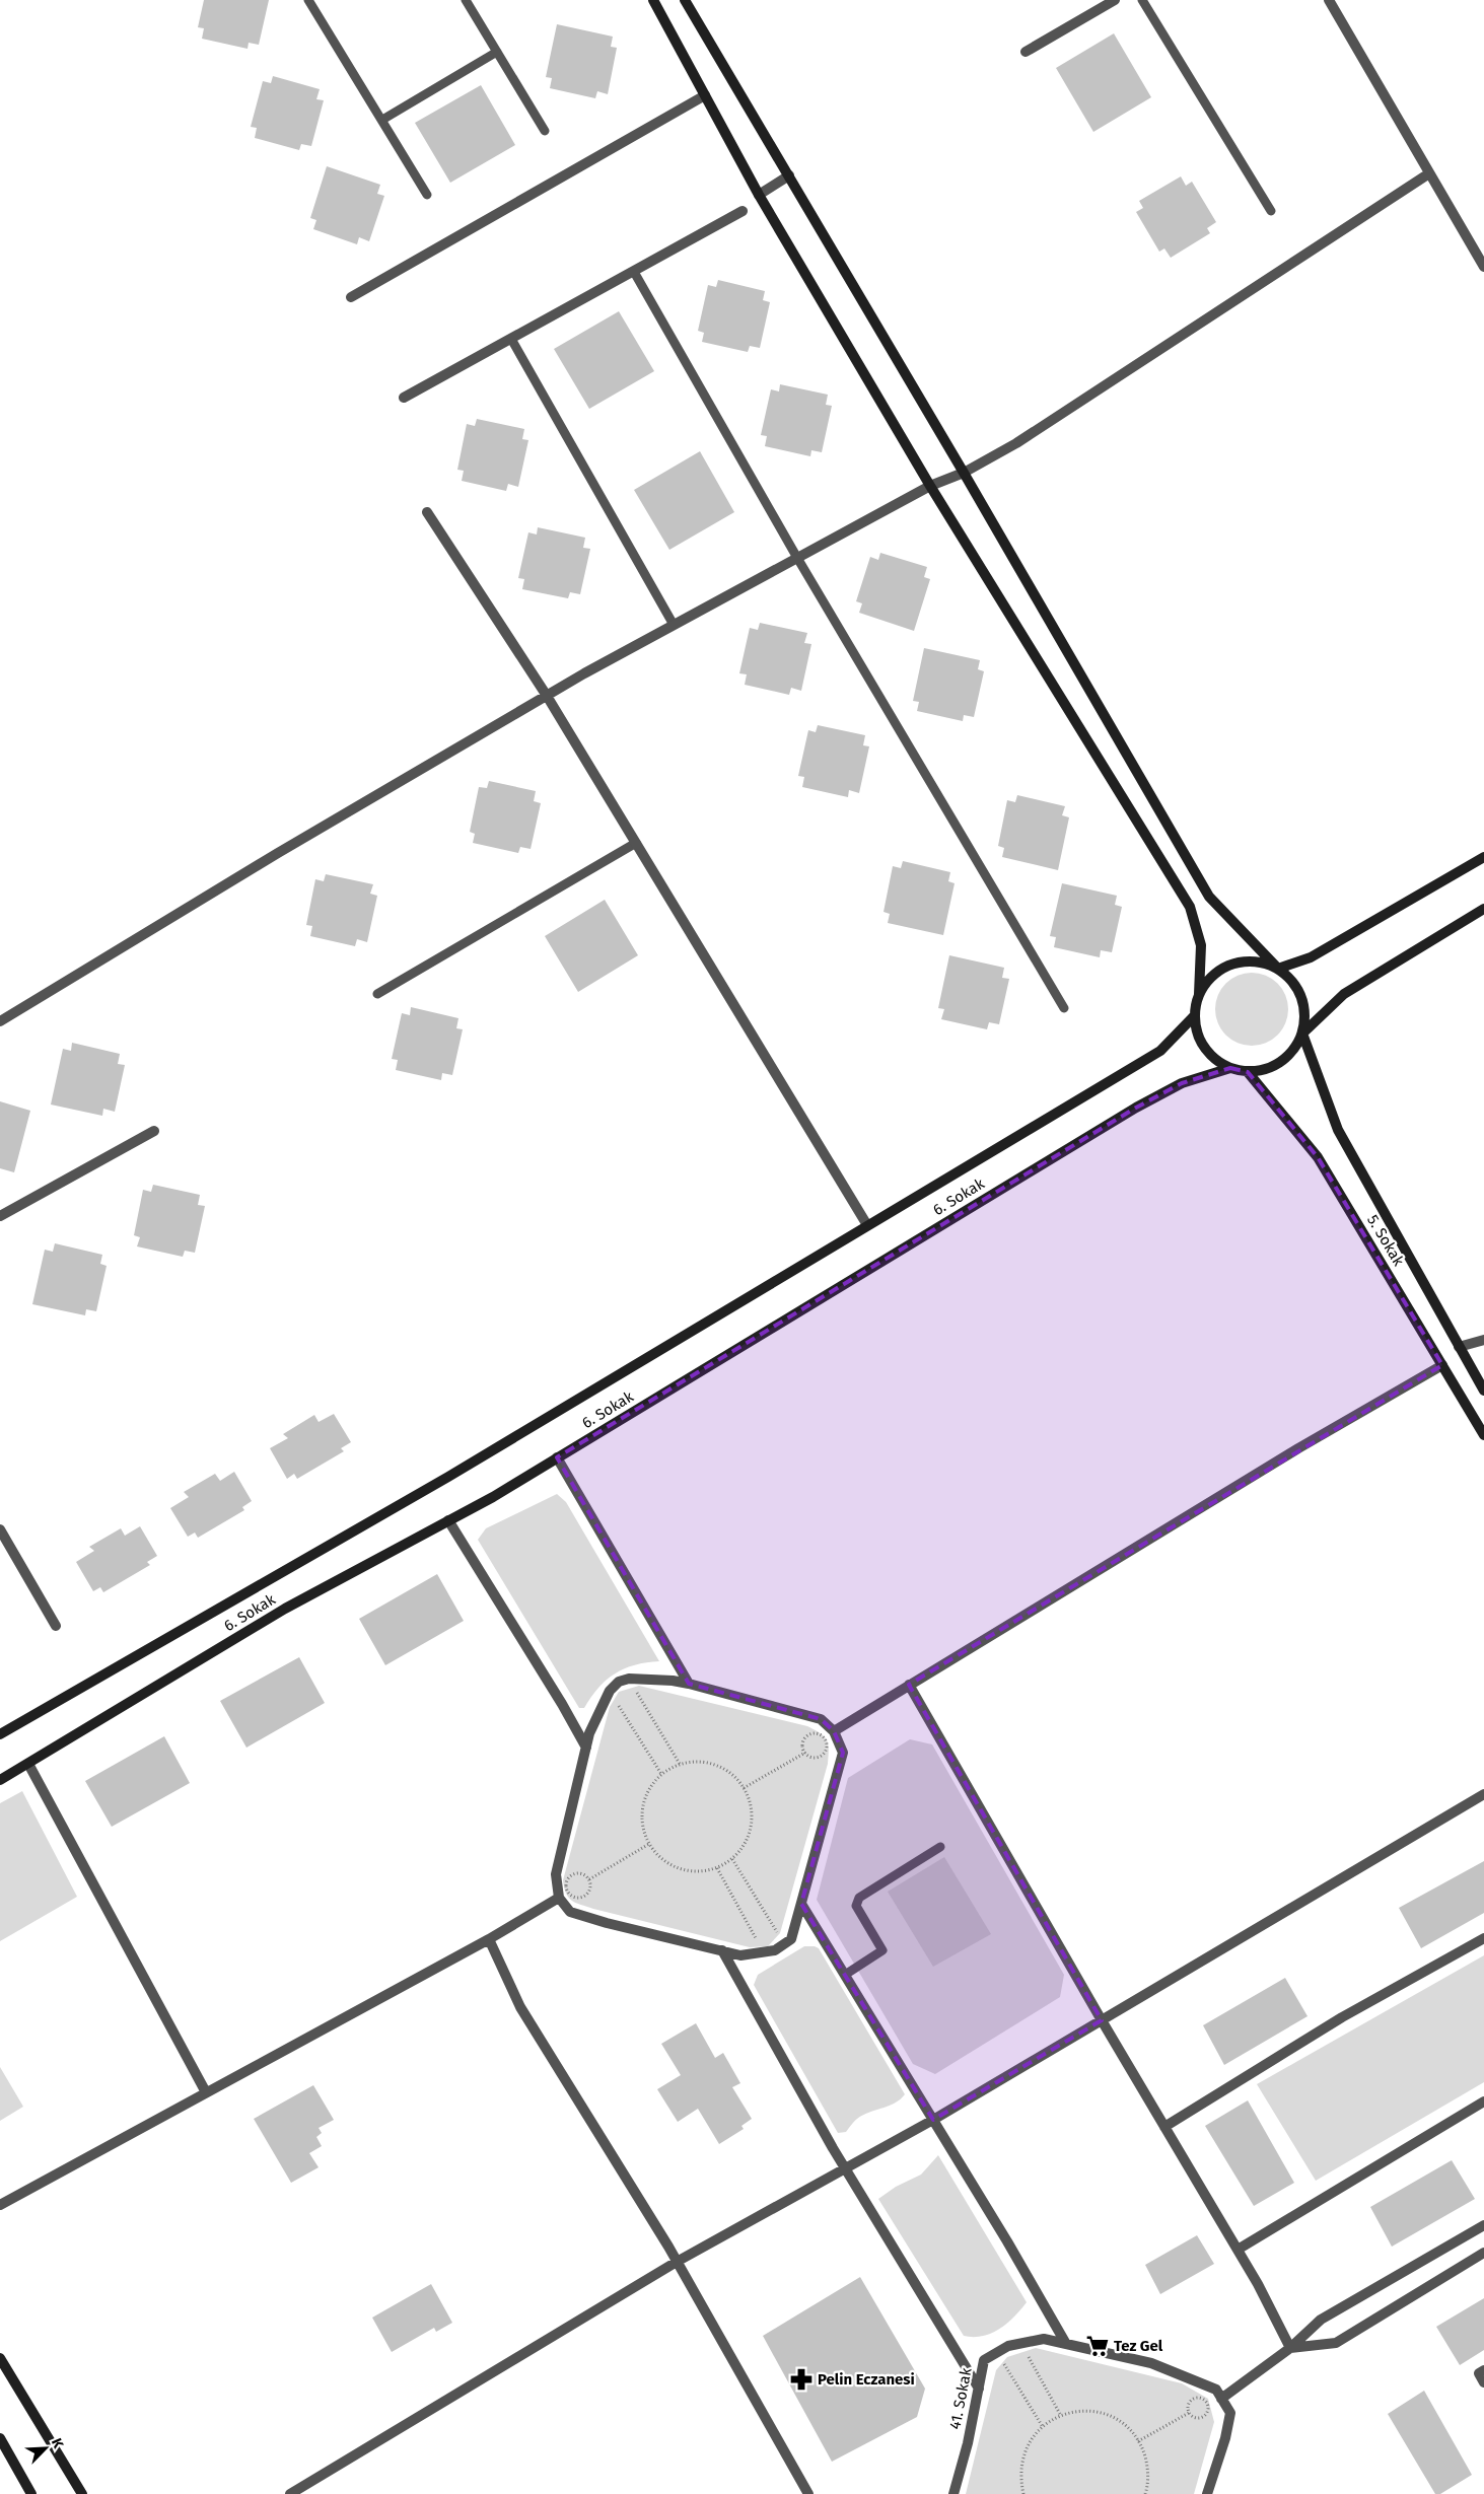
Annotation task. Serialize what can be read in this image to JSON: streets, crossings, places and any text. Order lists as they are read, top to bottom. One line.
{"streets":{"street":["6. Sokak","5. Sokak","41. Sokak"]},"crossings":[["6. Sokak","5. Sokak"]],"places":{"supermarket":["Tez Gel"],"pharmacy":["Pelin Eczanesi"]},"north":"top right"}
